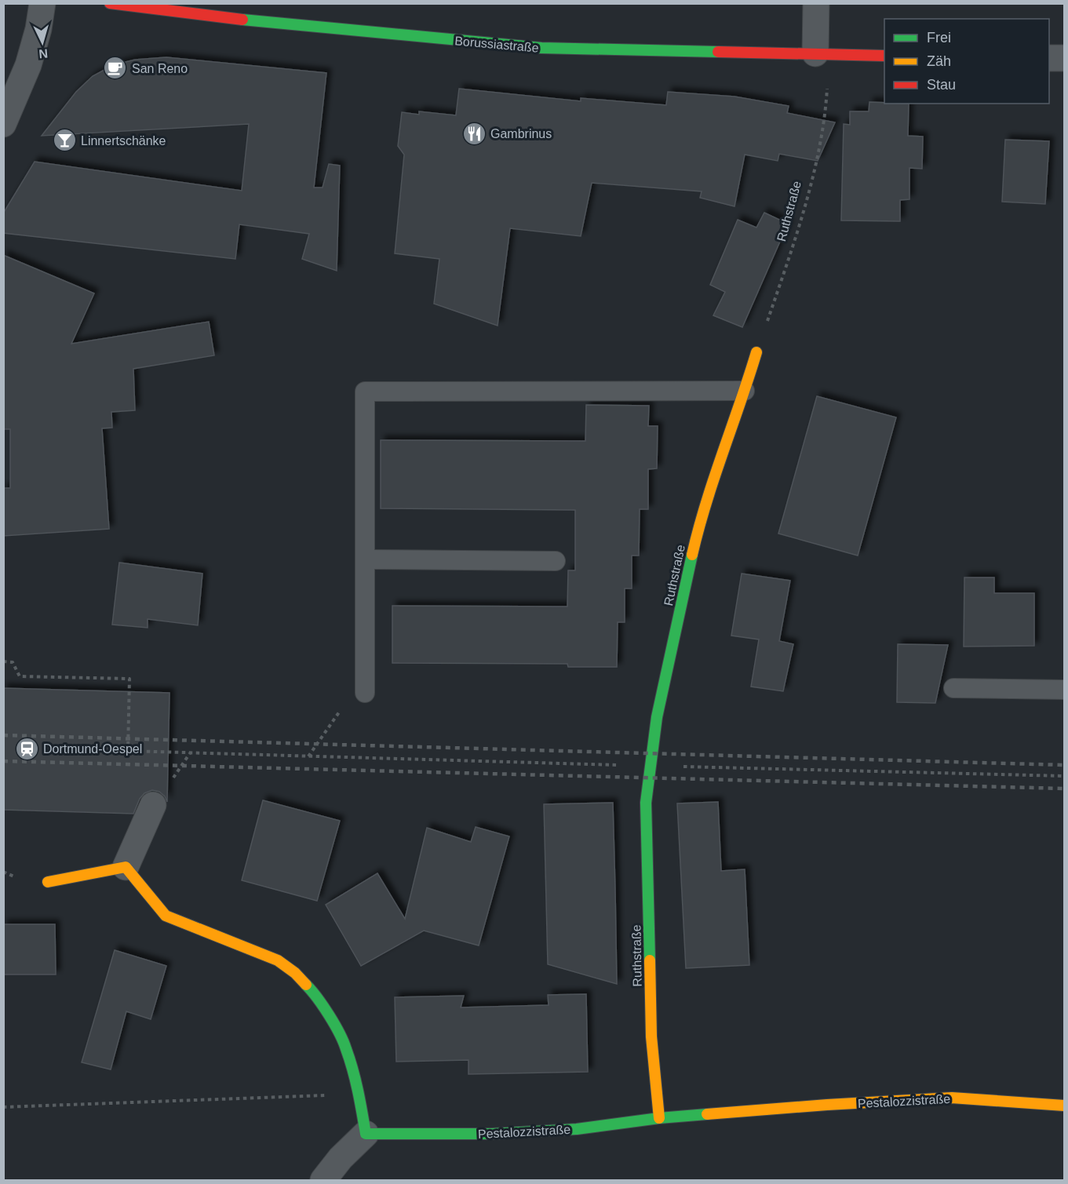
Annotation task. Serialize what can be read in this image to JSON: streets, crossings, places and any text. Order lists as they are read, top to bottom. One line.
{"streets":{"street":["Borussiastraße","Ruthstraße","Pestalozzistraße"]},"crossings":[["Borussiastraße","Ruthstraße"],["Ruthstraße","Pestalozzistraße"]],"places":{"cafe":["San Reno"],"restaurant":["Gambrinus"],"bar":["Linnertschänke"],"station":["Dortmund-Oespel"]},"legend":["Frei","Zäh","Stau"],"north":"bottom"}
